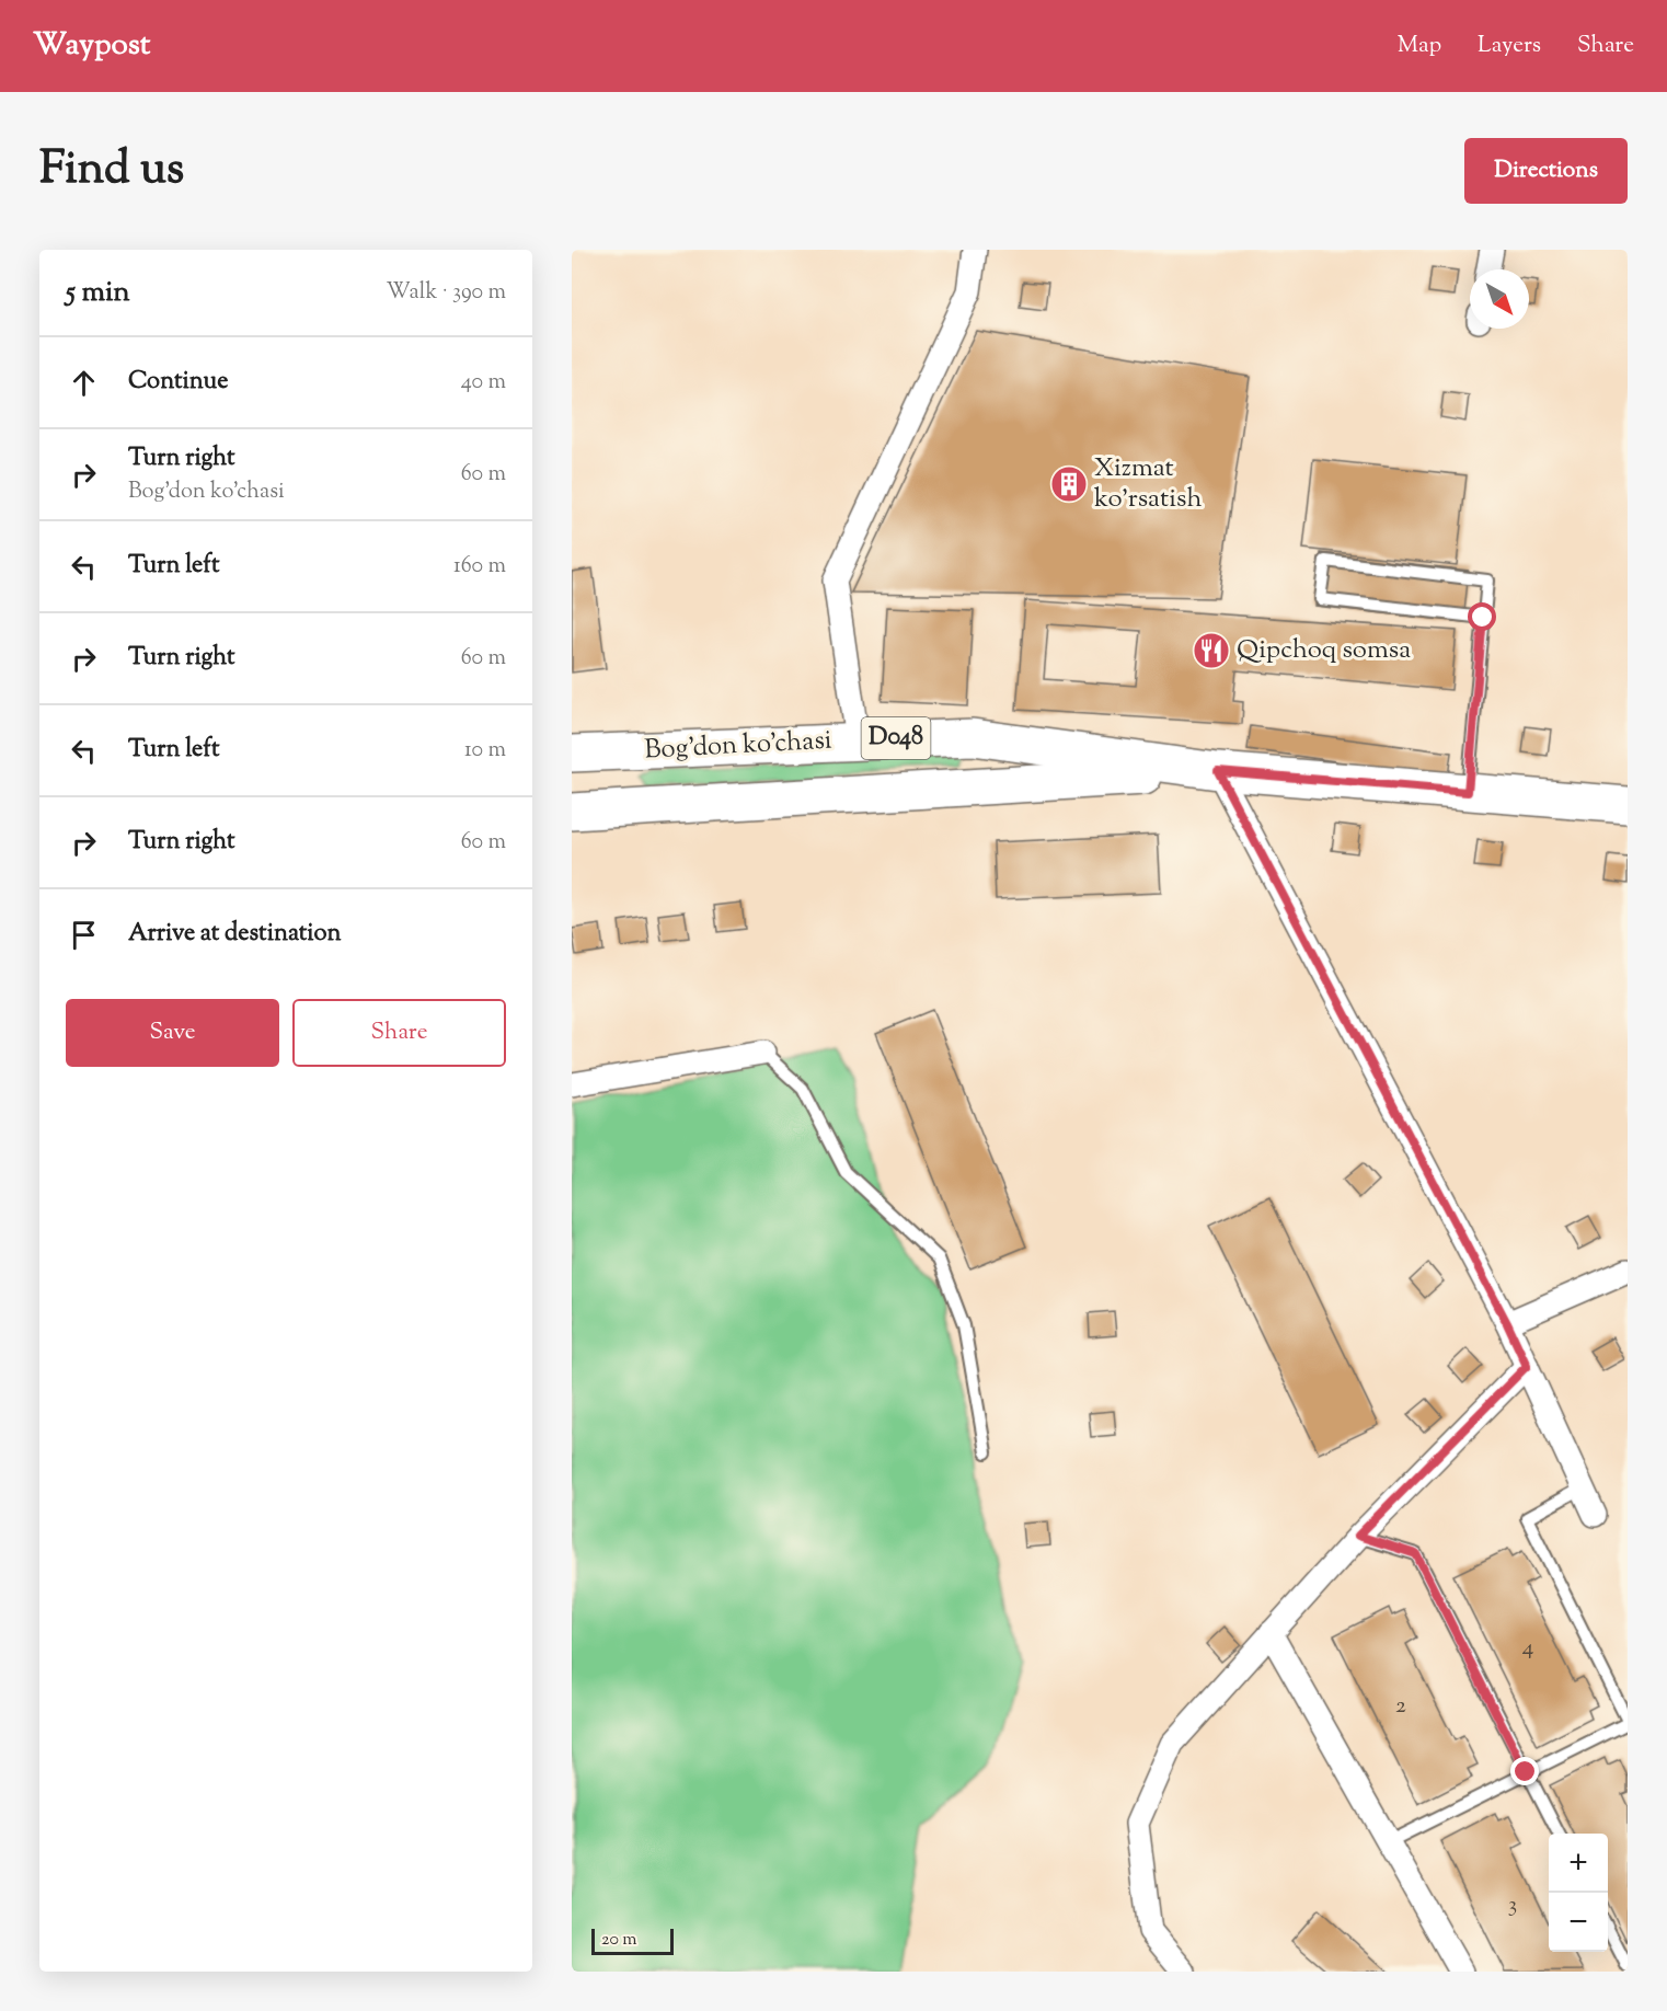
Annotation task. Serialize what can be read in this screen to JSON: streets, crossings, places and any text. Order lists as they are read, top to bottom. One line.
{"streets":{"main road":["D048","Bog'don ko'chasi"]},"places":{"building":["Xizmat ko'rsatish"],"restaurant":["Qipchoq somsa"]},"house_numbers":["4","2","3"],"scale_bar":"20 m","north":"bottom right","page":{"header":"Waypost","nav":["Map","Layers","Share"],"title":"Find us","buttons":["Directions",["Save","Share"]],"heading":["5 min","Walk · 390 m"],"list":[["Continue","40 m"],["Turn right","Bog'don ko'chasi","60 m"],["Turn left","160 m"],["Turn right","60 m"],["Turn left","10 m"],["Turn right","60 m"],"Arrive at destination"],"map_buttons":["+","−"],"scale":"20 m"}}
